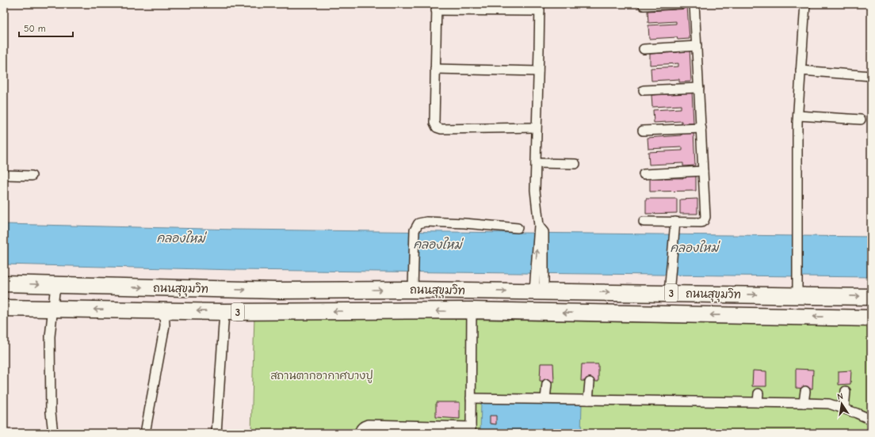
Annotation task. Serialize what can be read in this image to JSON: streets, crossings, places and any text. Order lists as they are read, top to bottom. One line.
{"streets":{"highway":["ถนนสุขุมวิท","3"]},"water":["คลองใหม่"],"parks":["สถานตากอากาศบางปู"],"scale_bar":"50 m","north":"top"}
